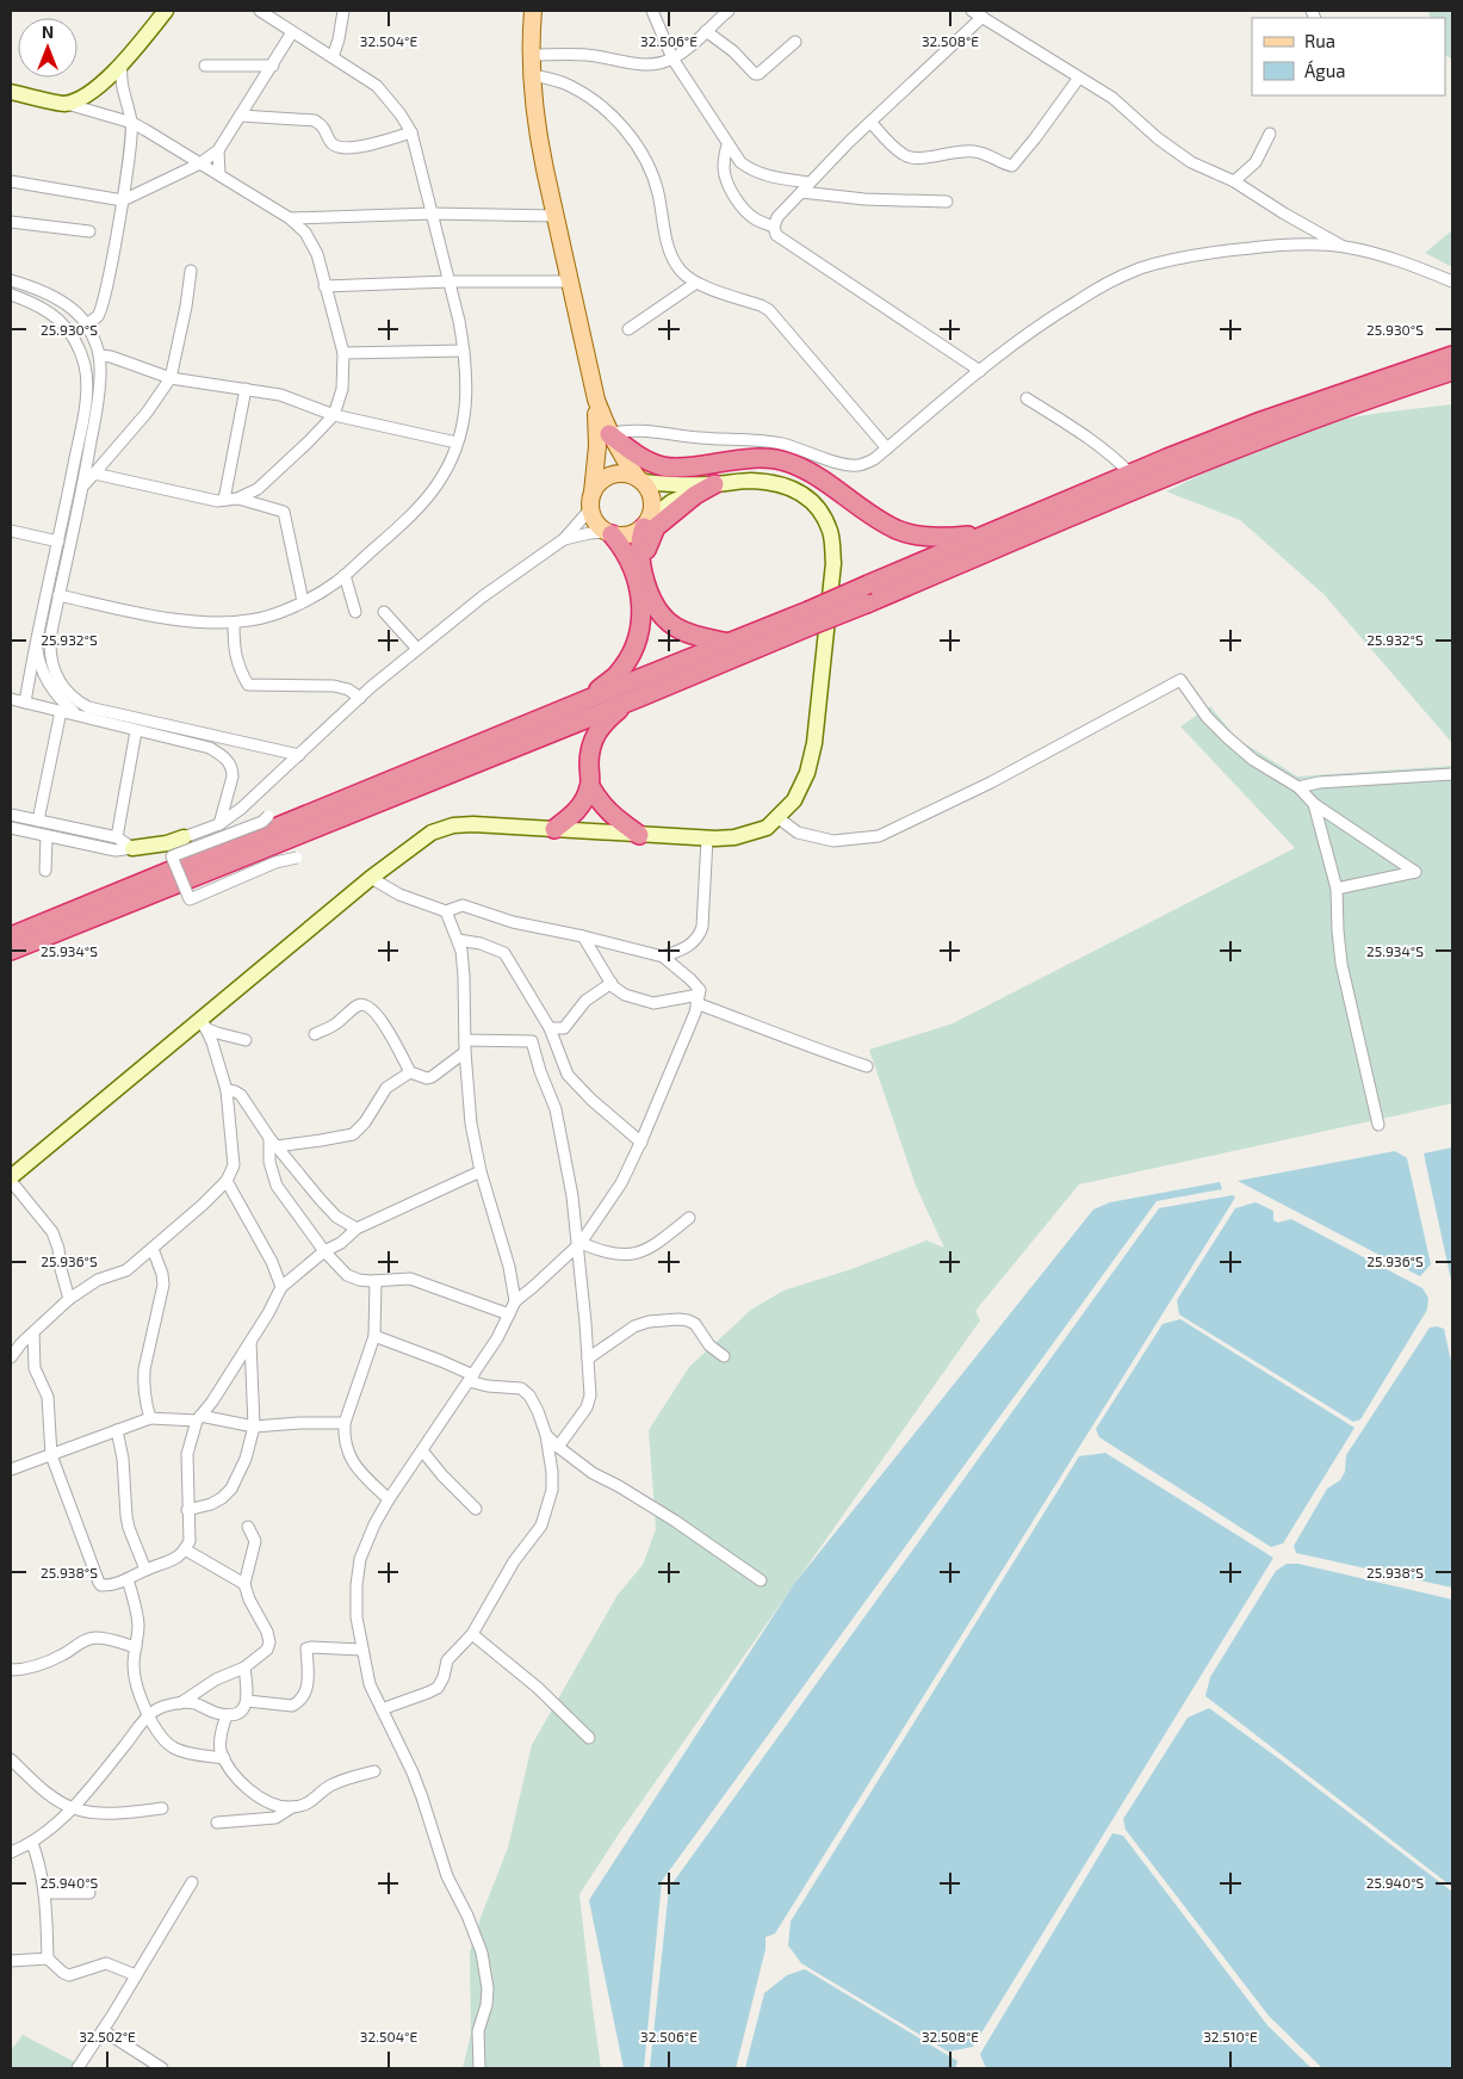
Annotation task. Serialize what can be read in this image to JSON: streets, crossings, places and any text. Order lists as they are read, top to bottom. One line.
{"legend":["Rua","Água"],"north":"top","coordinates":["32.504°E","32.506°E","32.508°E","25.930°S","25.932°S","25.934°S","25.936°S","25.938°S","25.940°S","32.502°E","32.510°E"]}
